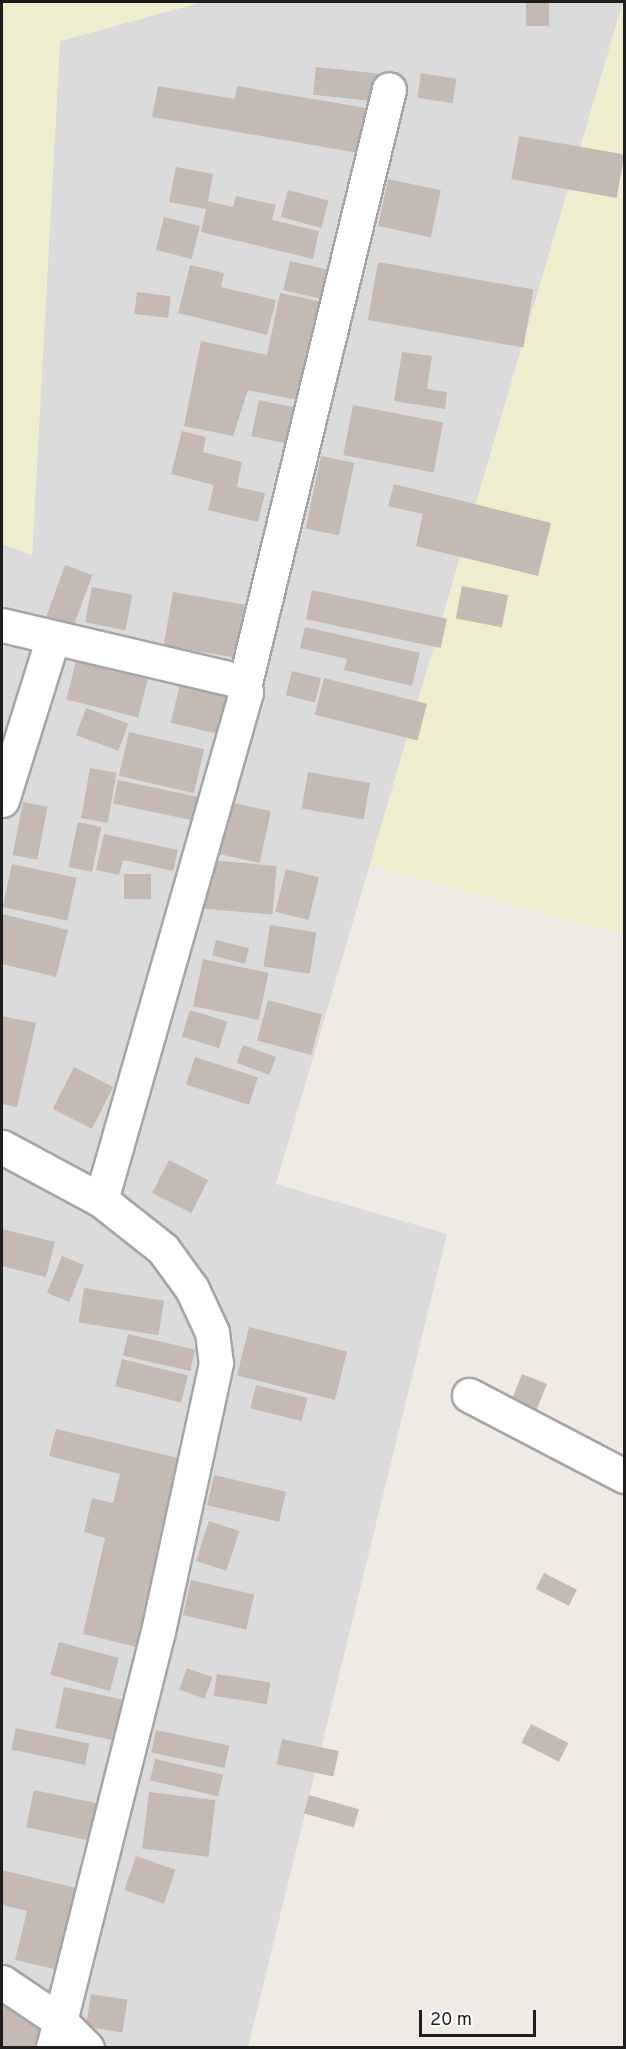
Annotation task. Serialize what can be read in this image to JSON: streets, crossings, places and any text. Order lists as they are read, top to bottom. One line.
{"scale_bar":"20 m"}
